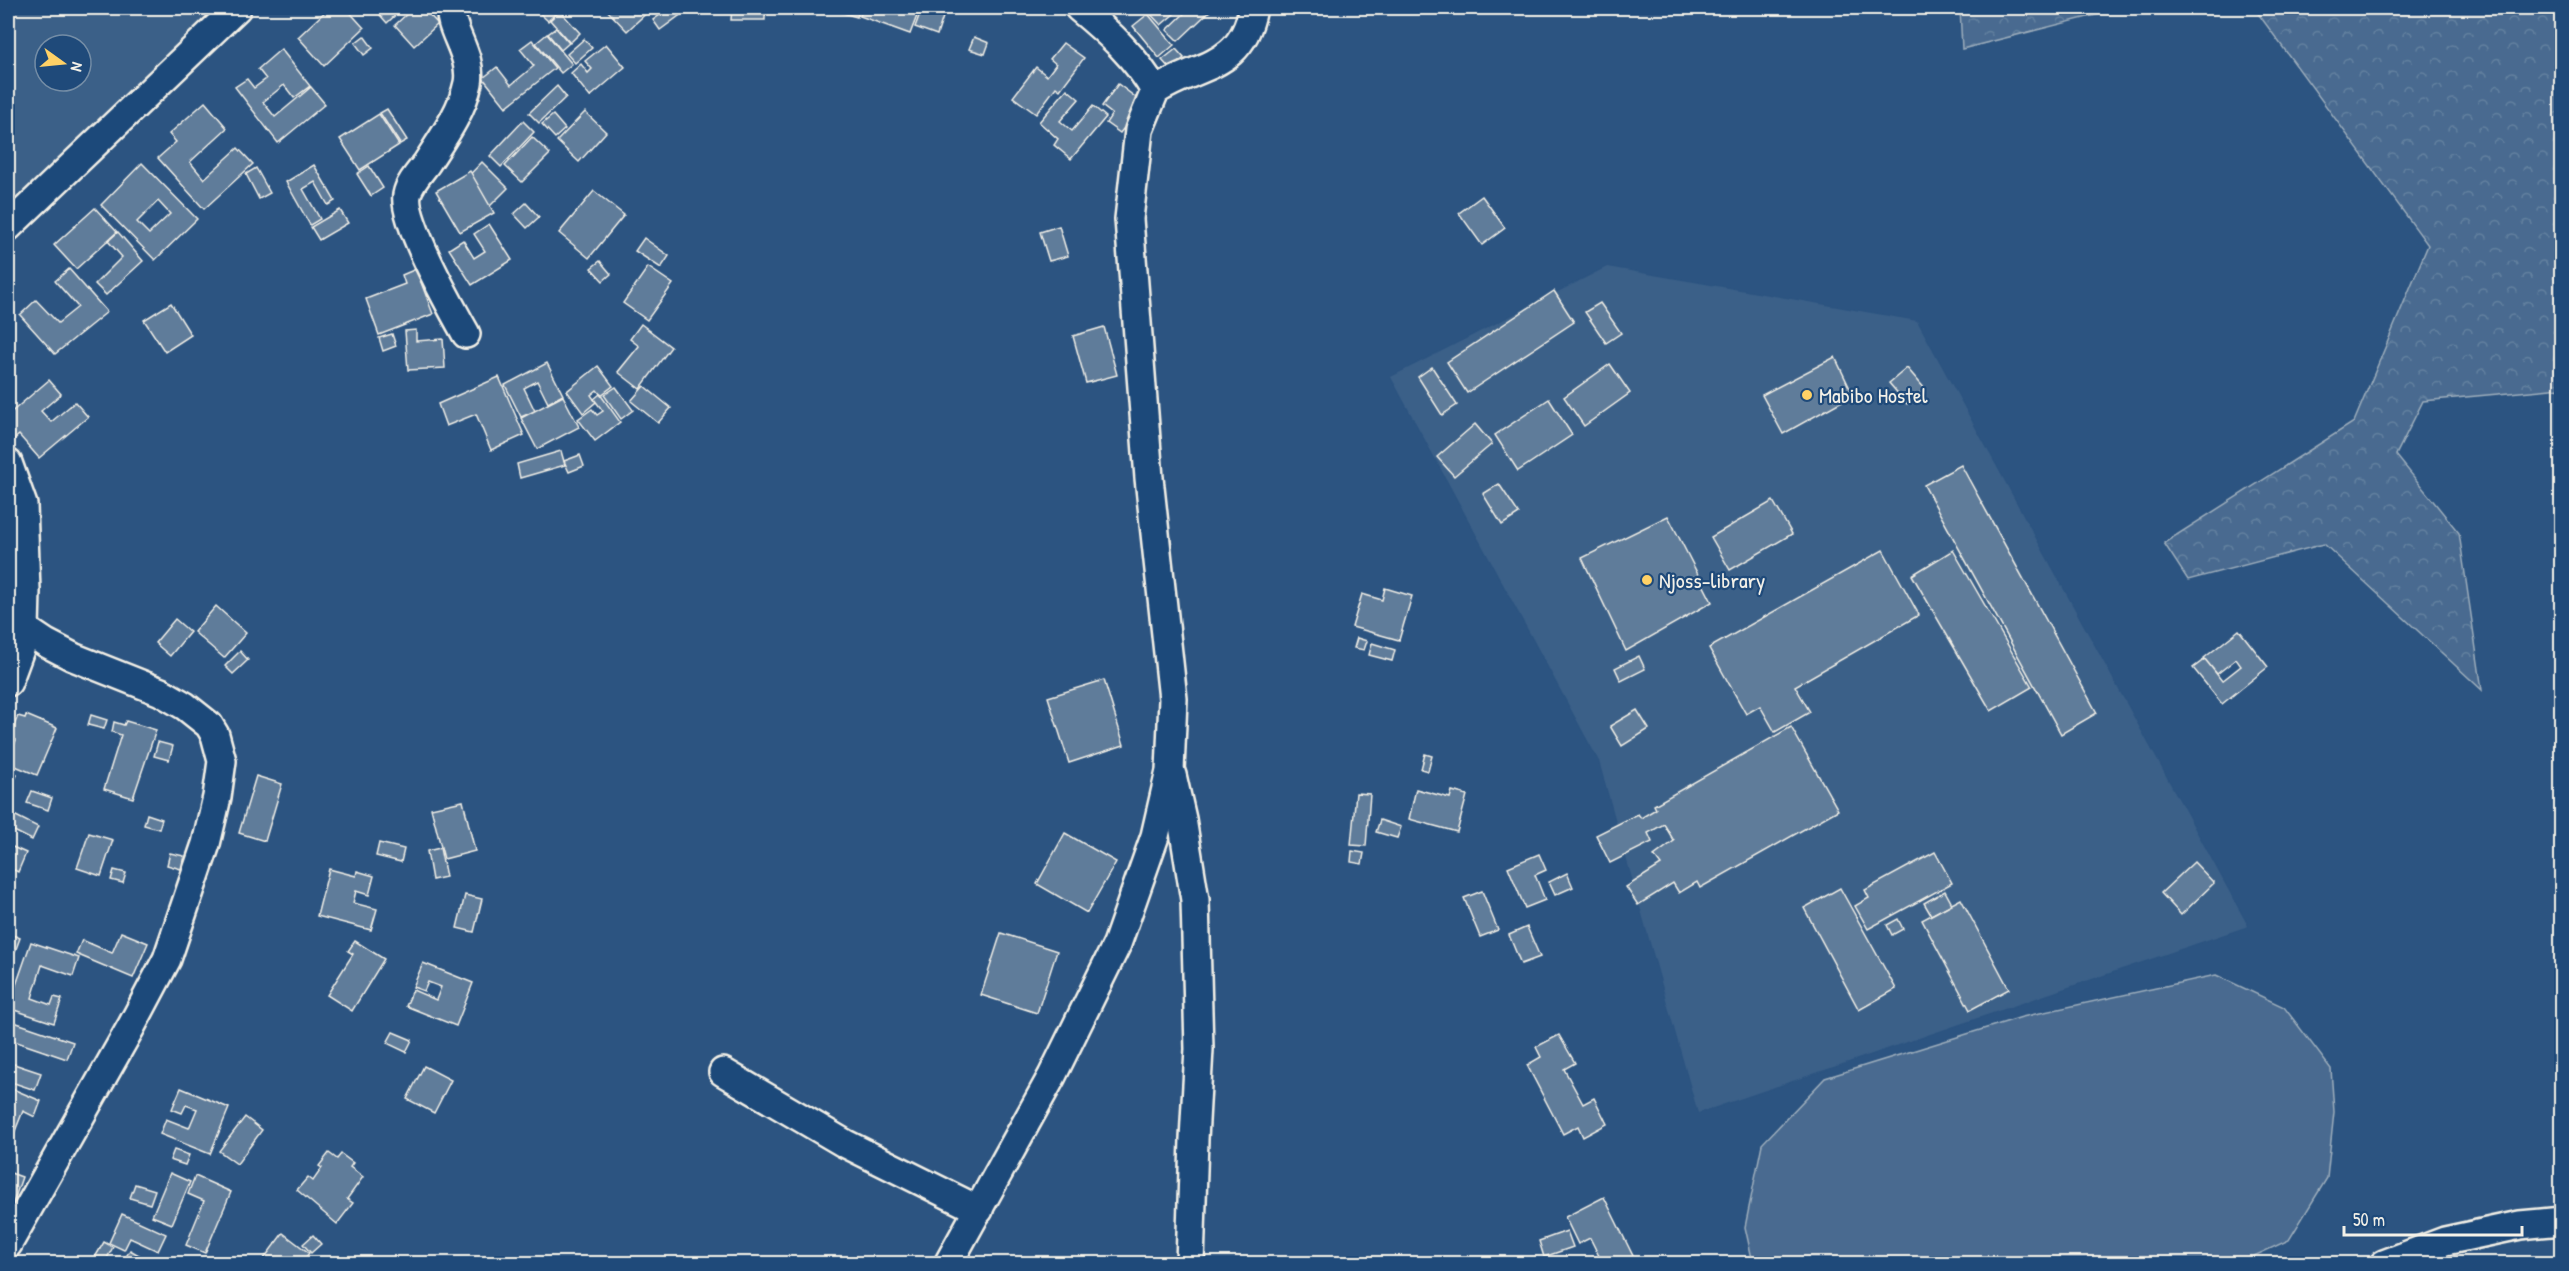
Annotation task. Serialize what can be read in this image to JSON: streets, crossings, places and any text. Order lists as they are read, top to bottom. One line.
{"places":["Mabibo Hostel","Njoss-library"],"scale_bar":"50 m","north":"right"}
